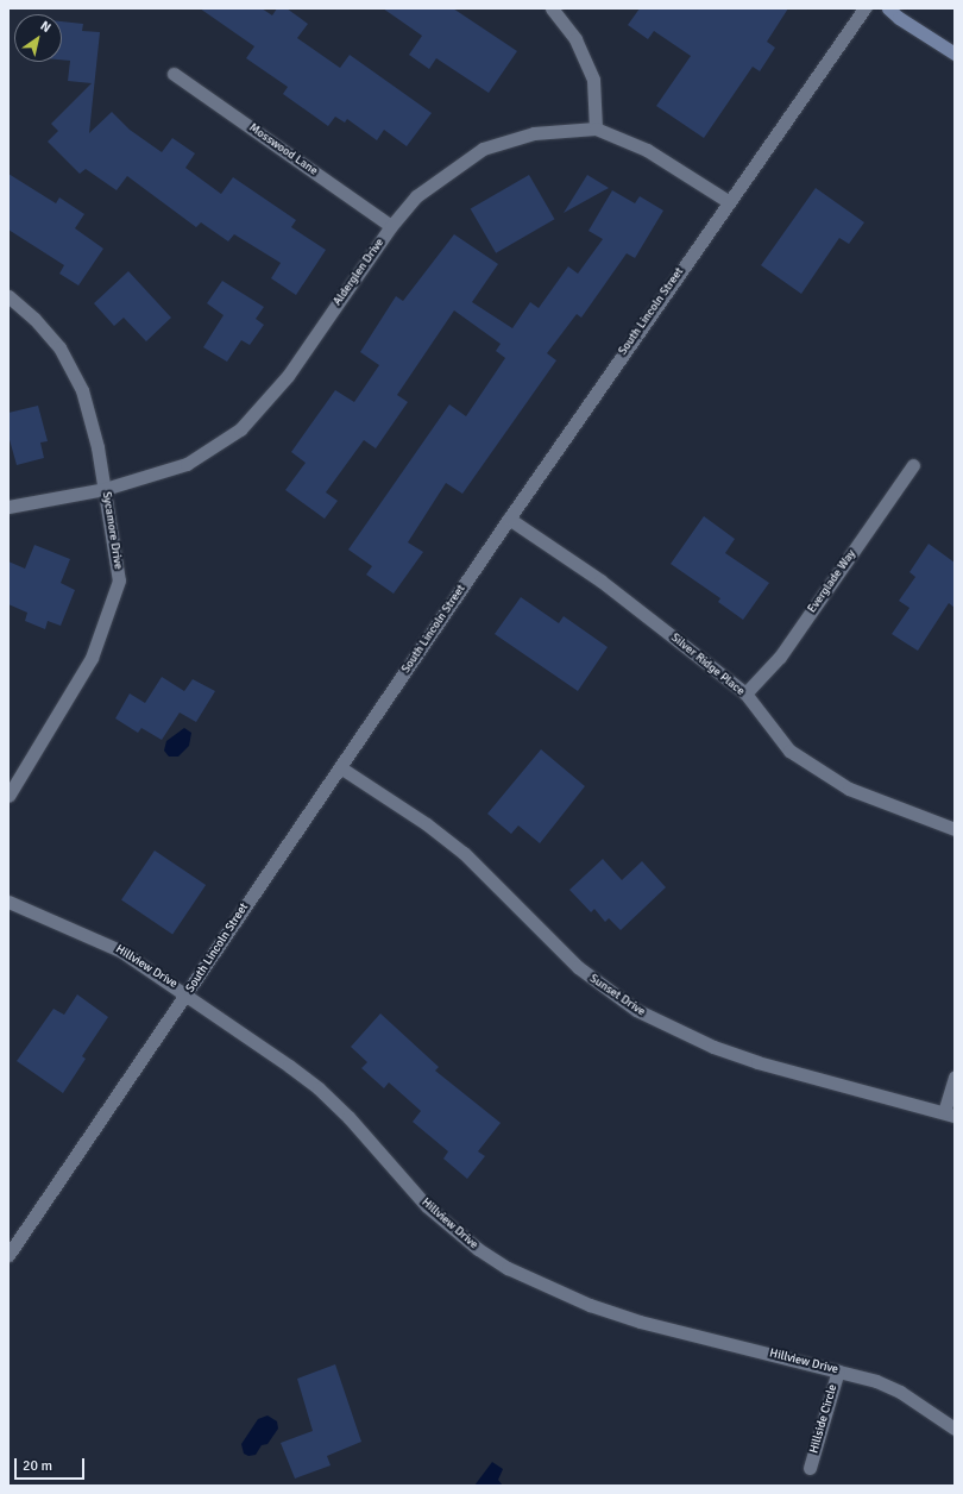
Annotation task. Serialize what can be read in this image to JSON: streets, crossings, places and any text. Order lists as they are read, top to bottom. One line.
{"streets":{"street":["Mosswood Lane","Alderglen Drive","South Lincoln Street","Sycamore Drive","Everglade Way","Silver Ridge Place","Hillview Drive","Sunset Drive","Hillside Circle"]},"crossings":[["Mosswood Lane","Alderglen Drive"],["Alderglen Drive","South Lincoln Street"],["Alderglen Drive","Sycamore Drive"],["South Lincoln Street","Silver Ridge Place"],["South Lincoln Street","Hillview Drive"],["South Lincoln Street","Sunset Drive"],["Everglade Way","Silver Ridge Place"],["Hillview Drive","Hillside Circle"]],"scale_bar":"20 m","north":"top right"}
